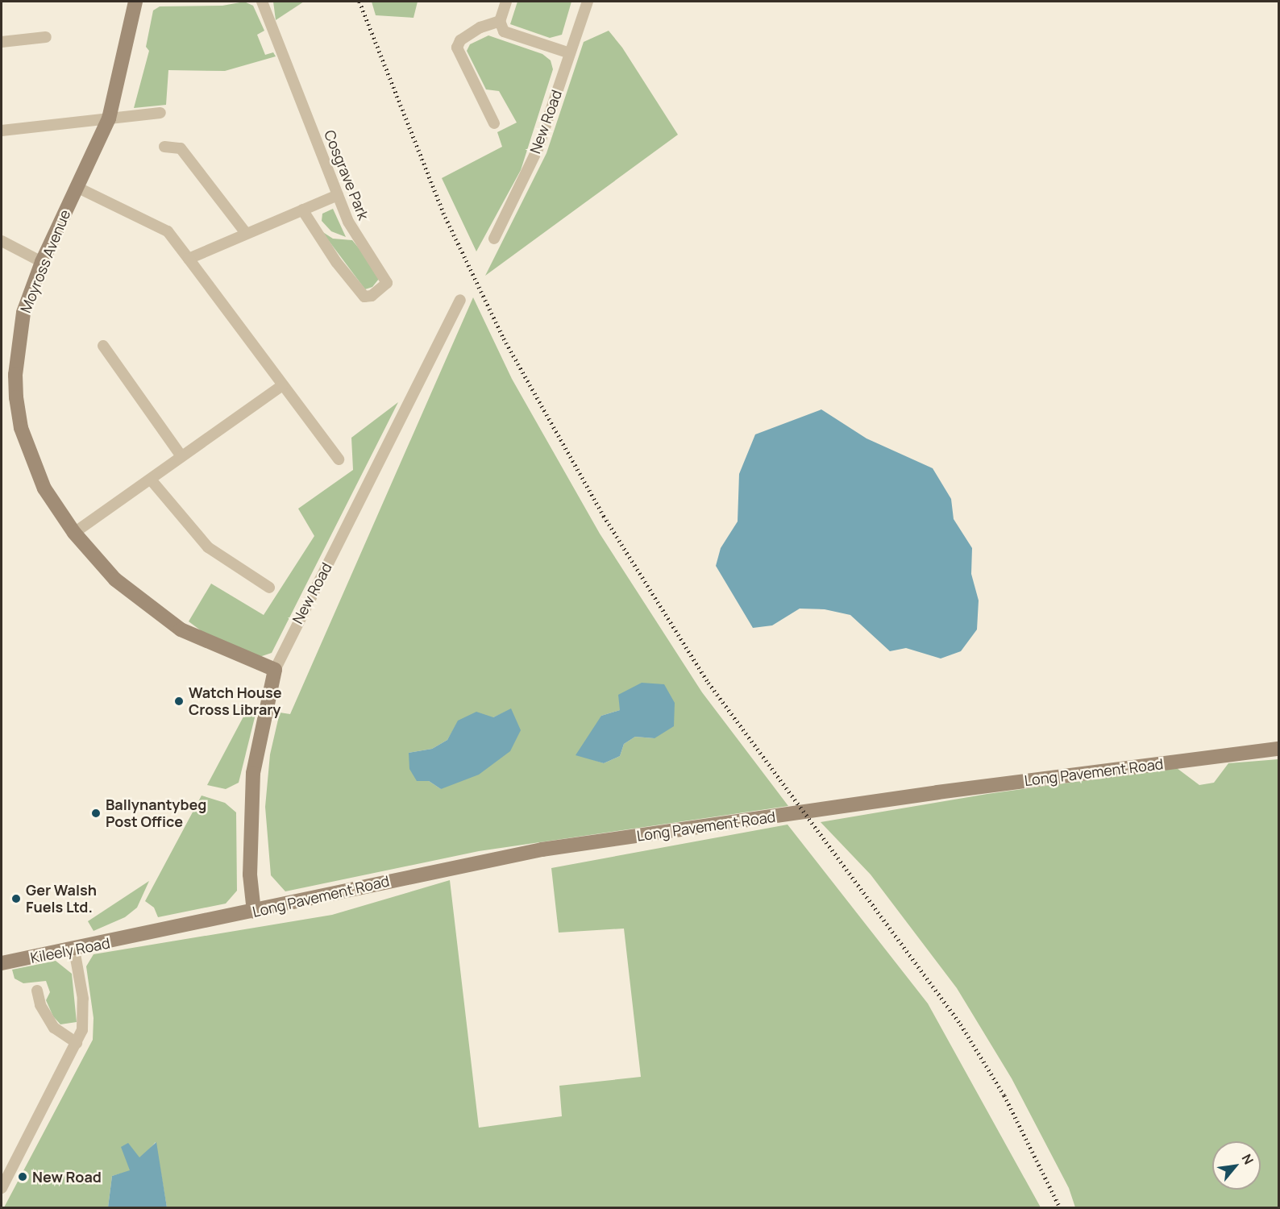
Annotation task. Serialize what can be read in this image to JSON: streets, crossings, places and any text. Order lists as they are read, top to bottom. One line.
{"streets":{"main road":["New Road","Moyross Avenue","Long Pavement Road","Kileely Road"],"street":["Cosgrave Park"]},"crossings":[["New Road","Moyross Avenue"],["New Road","Long Pavement Road"],["Long Pavement Road","Kileely Road"]],"places":["Watch House Cross Library","Ballynantybeg Post Office","Ger Walsh Fuels Ltd.","New Road"],"north":"top right"}
